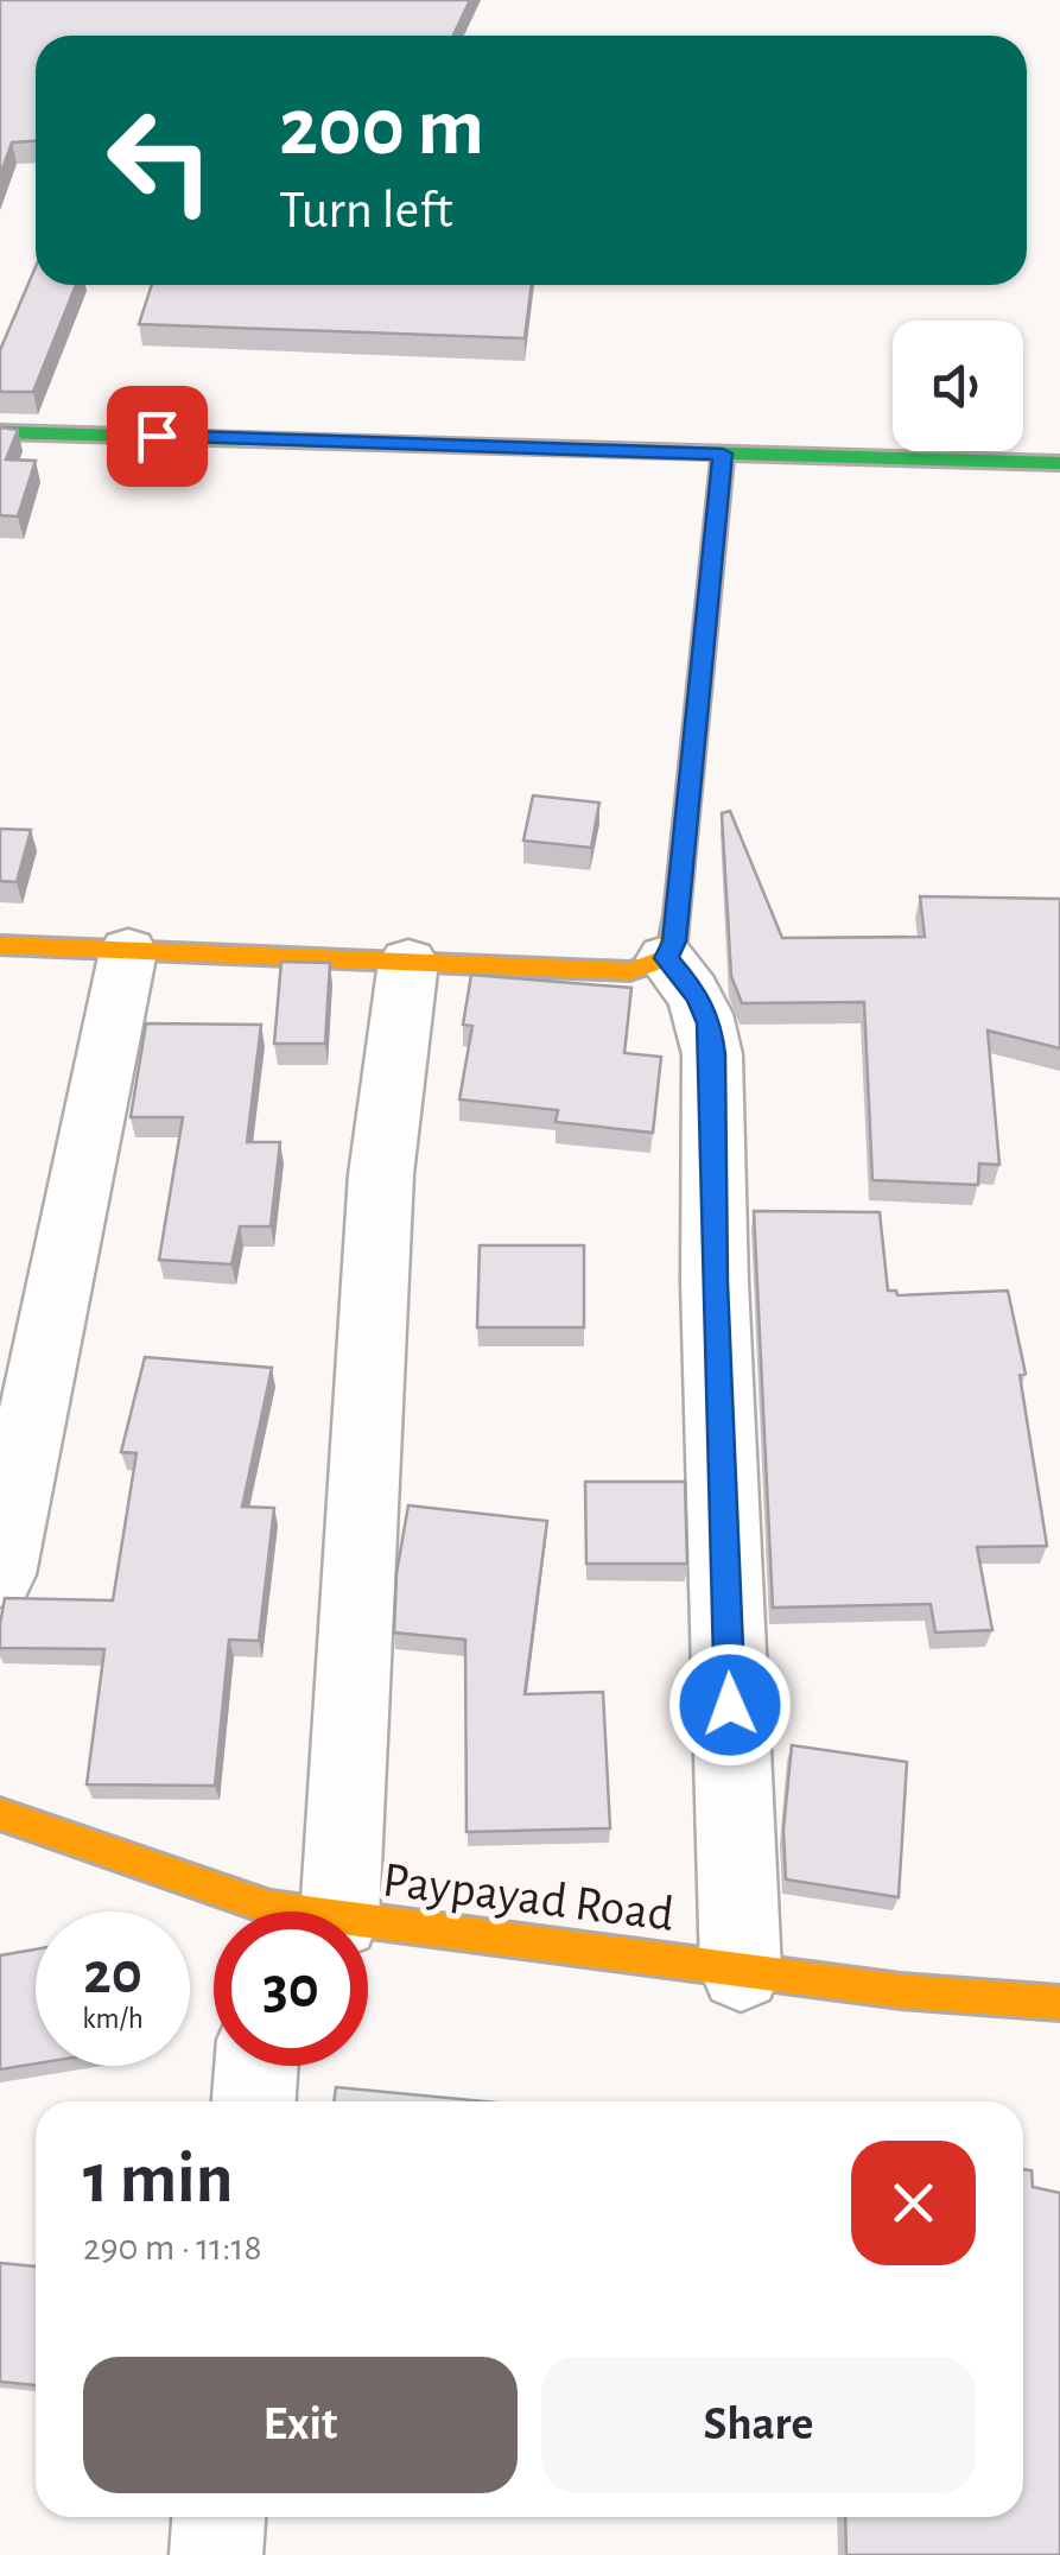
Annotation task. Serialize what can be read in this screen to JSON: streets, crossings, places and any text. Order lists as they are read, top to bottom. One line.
{"streets":{"street":["Paypayad Road"]},"page":{"turn":["200 m","Turn left"],"speed":"20 km/h","limit":"30","heading":["1 min","290 m · 11:18"],"buttons":["Exit","Share"]}}
